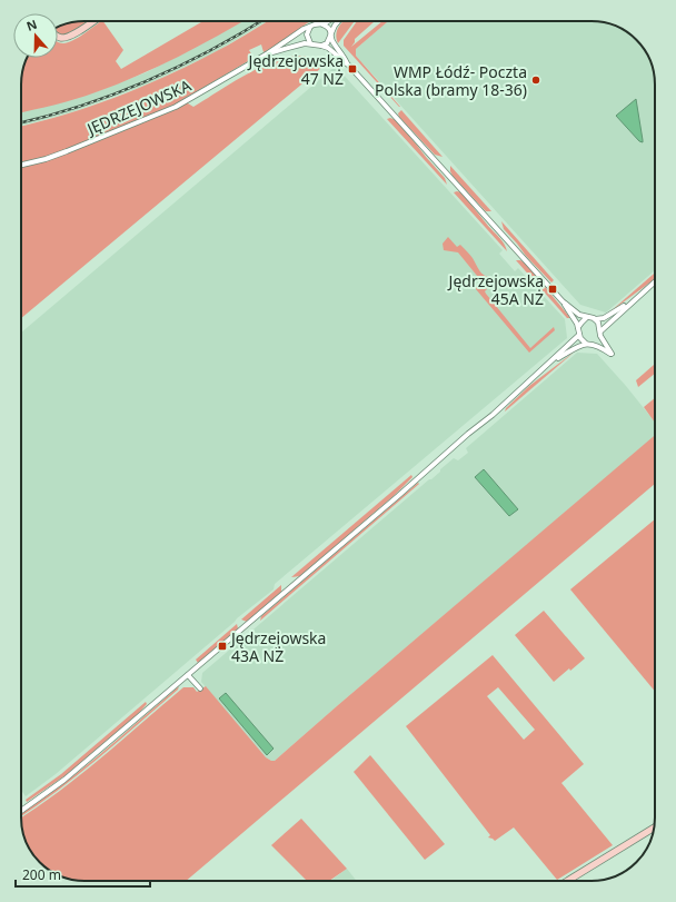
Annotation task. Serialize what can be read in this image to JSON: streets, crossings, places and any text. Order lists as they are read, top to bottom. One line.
{"streets":{"street":["JĘDRZEJOWSKA"]},"places":{"transit":["Jędrzejowska 47 NŻ","Jędrzejowska 45A NŻ","Jędrzejowska 43A NŻ"],"other":["WMP Łódź- Poczta Polska (bramy 18-36)"]},"scale_bar":"200 m","north":"top"}
